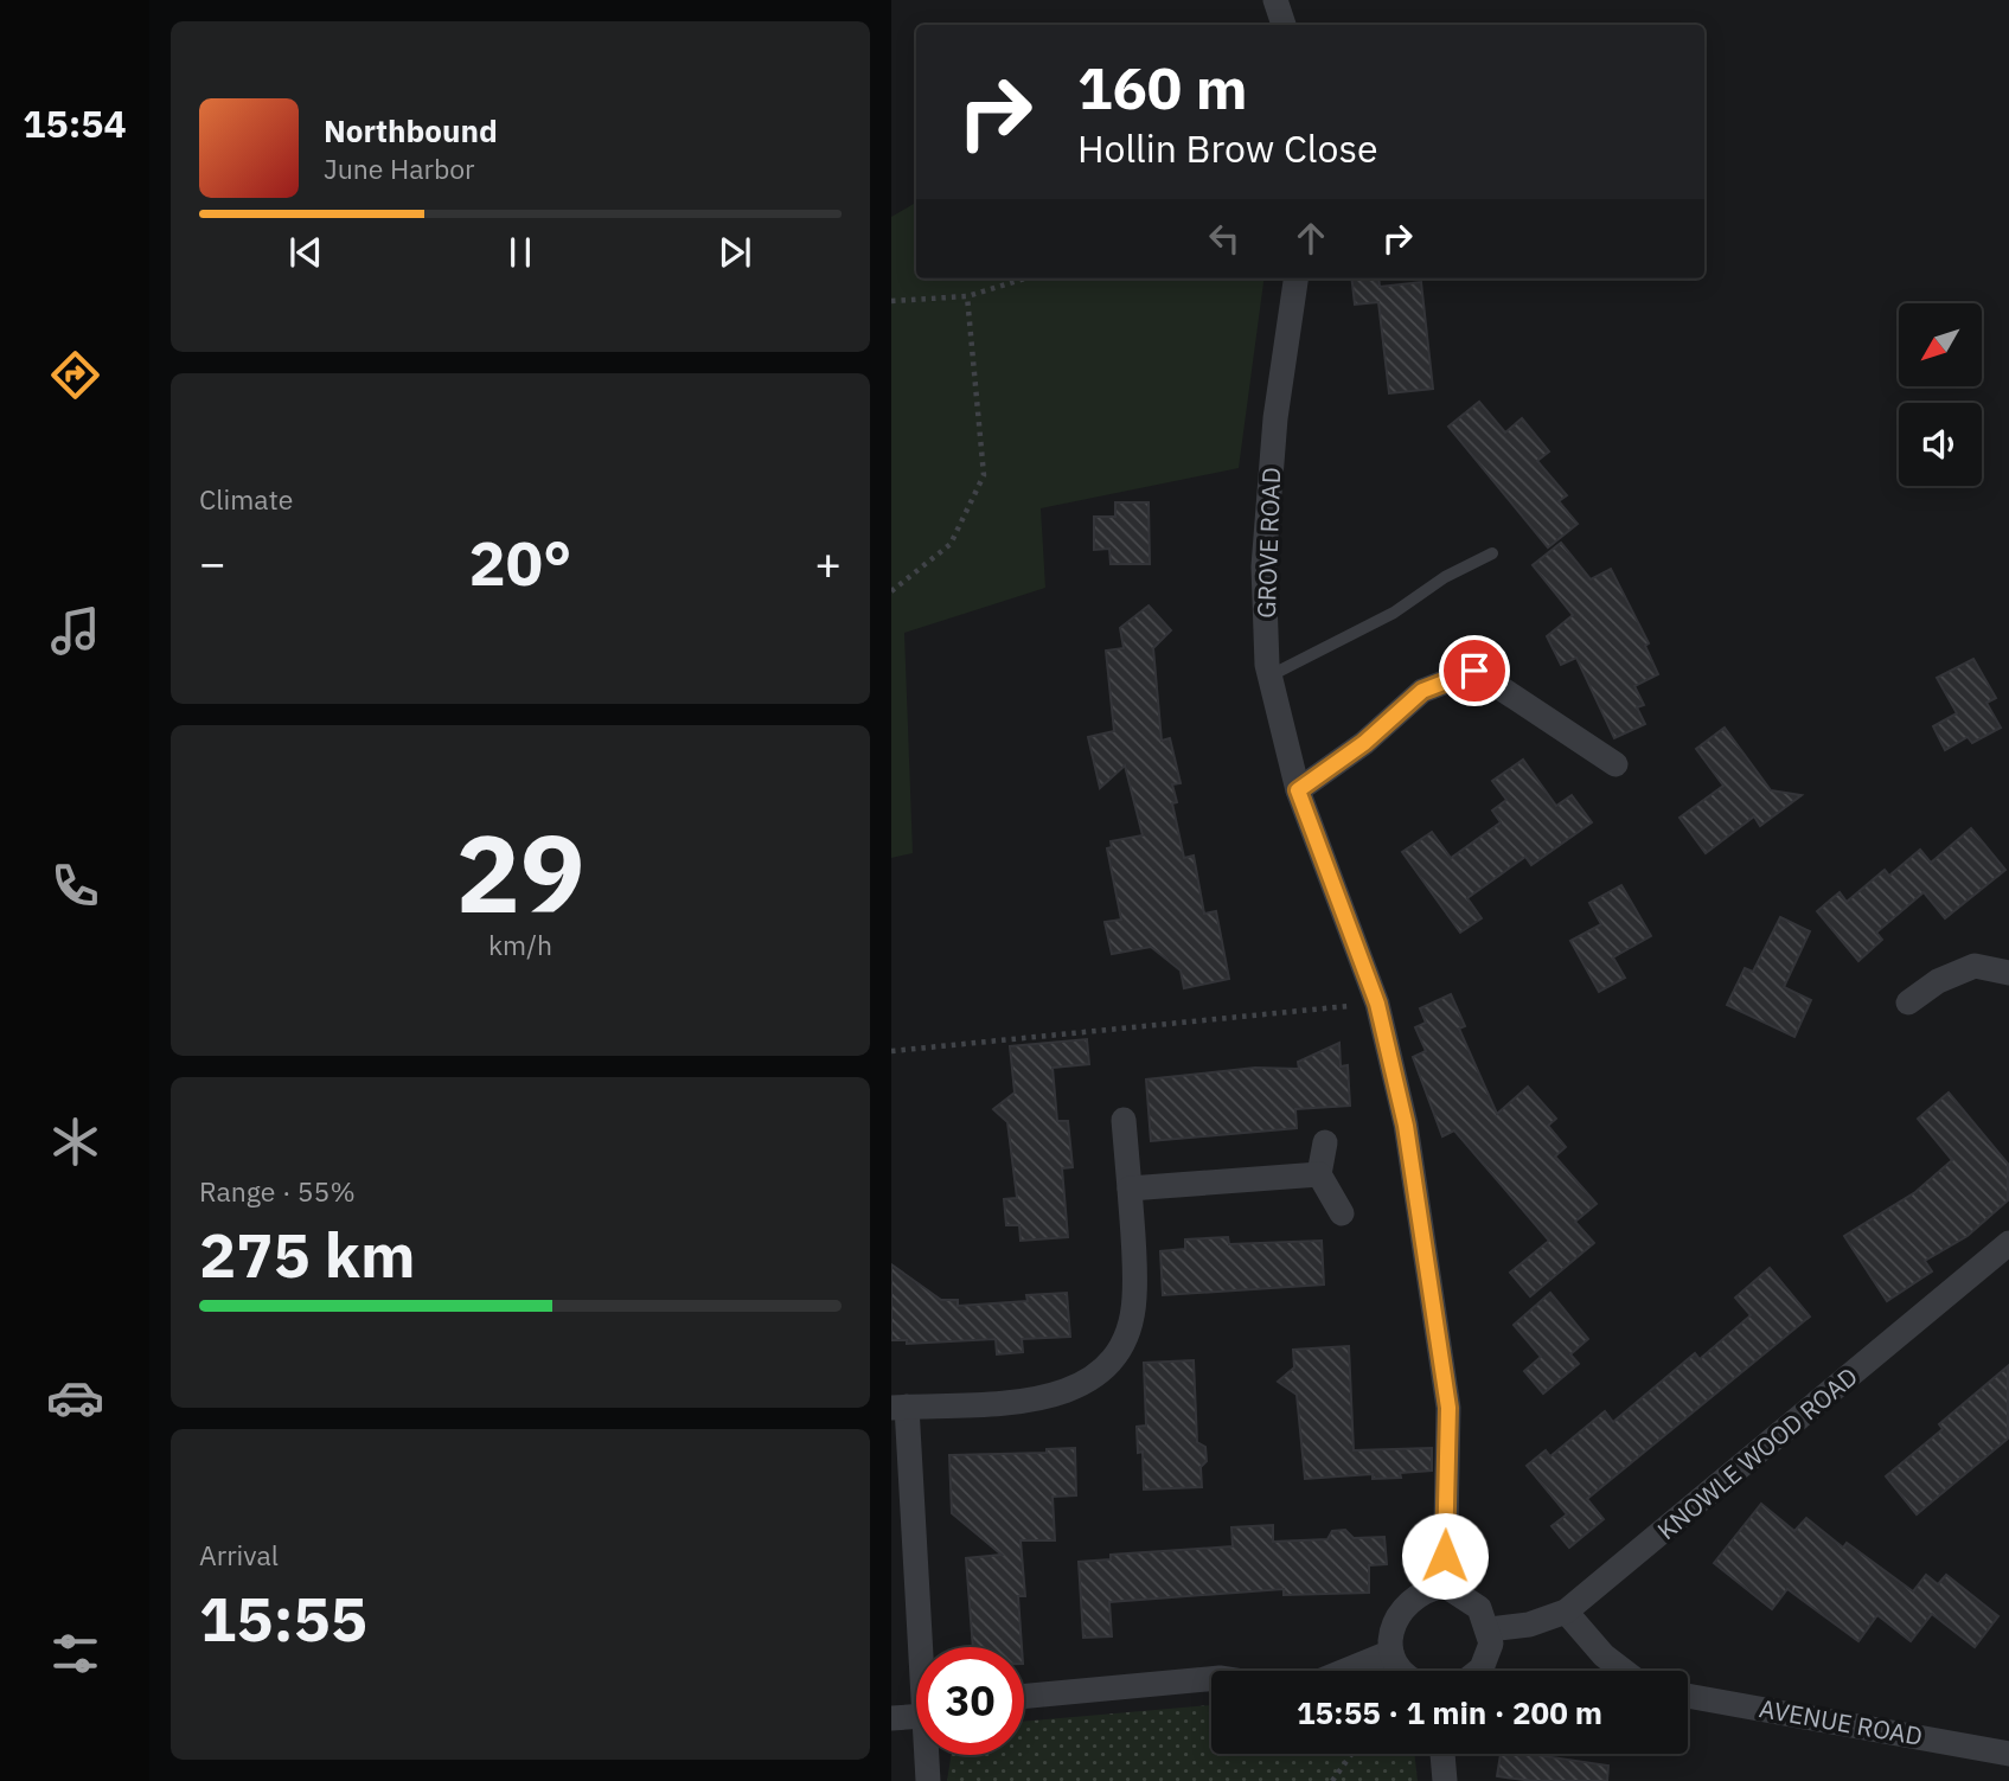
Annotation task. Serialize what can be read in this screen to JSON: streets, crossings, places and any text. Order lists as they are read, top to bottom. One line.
{"streets":{"street":["GROVE ROAD","KNOWLE WOOD ROAD","AVENUE ROAD"]},"north":"bottom left","page":{"tabs":"15:54","turn":["160 m","Hollin Brow Close"],"song":["Northbound","June Harbor"],"tile":["Climate",["29","km/h"],["Range · 55%","275 km"],["Arrival","15:55"]],"heat":["−","20°","+"],"limit":"30","trip":"15:55 · 1 min · 200 m"}}
